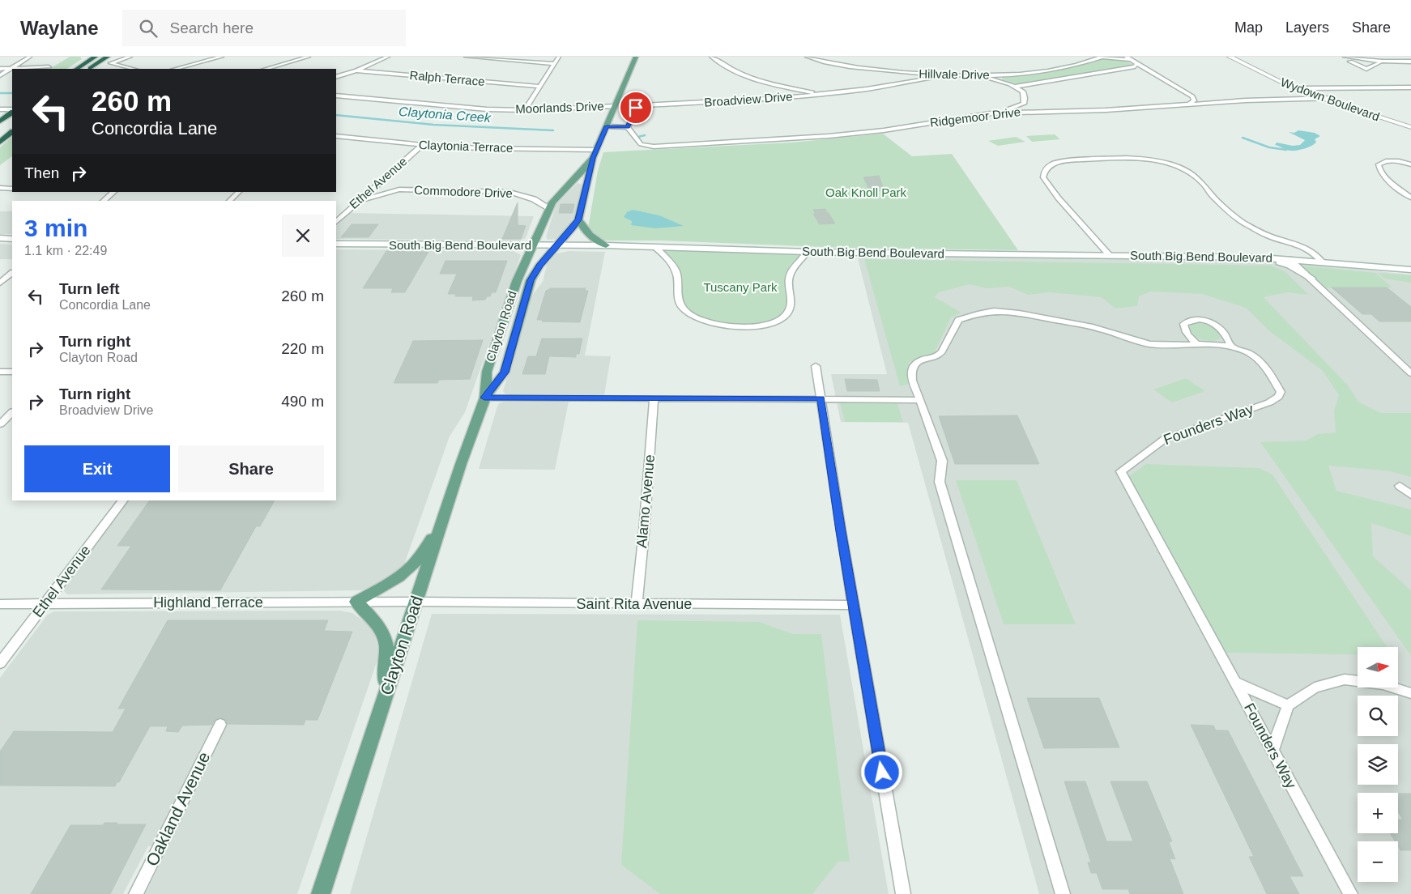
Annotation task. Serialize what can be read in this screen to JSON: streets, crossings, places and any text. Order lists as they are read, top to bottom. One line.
{"streets":{"main road":["South Big Bend Boulevard","Clayton Road"],"street":["Hillvale Drive","Ralph Terrace","Broadview Drive","Wydown Boulevard","Moorlands Drive","Ridgemoor Drive","Claytonia Terrace","Ethel Avenue","Commodore Drive","Founders Way","Alamo Avenue","Highland Terrace","Saint Rita Avenue","Oakland Avenue"]},"crossings":[["Hillvale Drive","Broadview Drive"],["Broadview Drive","Ridgemoor Drive"],["Wydown Boulevard","Ridgemoor Drive"],["Moorlands Drive","Clayton Road"],["Claytonia Terrace","Ethel Avenue"],["Claytonia Terrace","Clayton Road"],["Ethel Avenue","Commodore Drive"],["Ethel Avenue","Highland Terrace"],["Commodore Drive","Clayton Road"],["South Big Bend Boulevard","Clayton Road"],["Clayton Road","Highland Terrace"],["Clayton Road","Saint Rita Avenue"],["Alamo Avenue","Saint Rita Avenue"],["Highland Terrace","Saint Rita Avenue"]],"water":["Claytonia Creek"],"parks":["Oak Knoll Park","Tuscany Park"],"north":"right","page":{"header":"Waylane","search":"Search here","nav":["Map","Layers","Share"],"turn":["260 m","Concordia Lane"],"then":"Then","heading":["3 min","1.1 km · 22:49"],"list":[{"name":"Turn left","note":"Concordia Lane","value":"260 m"},{"name":"Turn right","note":"Clayton Road","value":"220 m"},{"name":"Turn right","note":"Broadview Drive","value":"490 m"}],"buttons":["Exit","Share"],"map_buttons":["+","−"]}}
